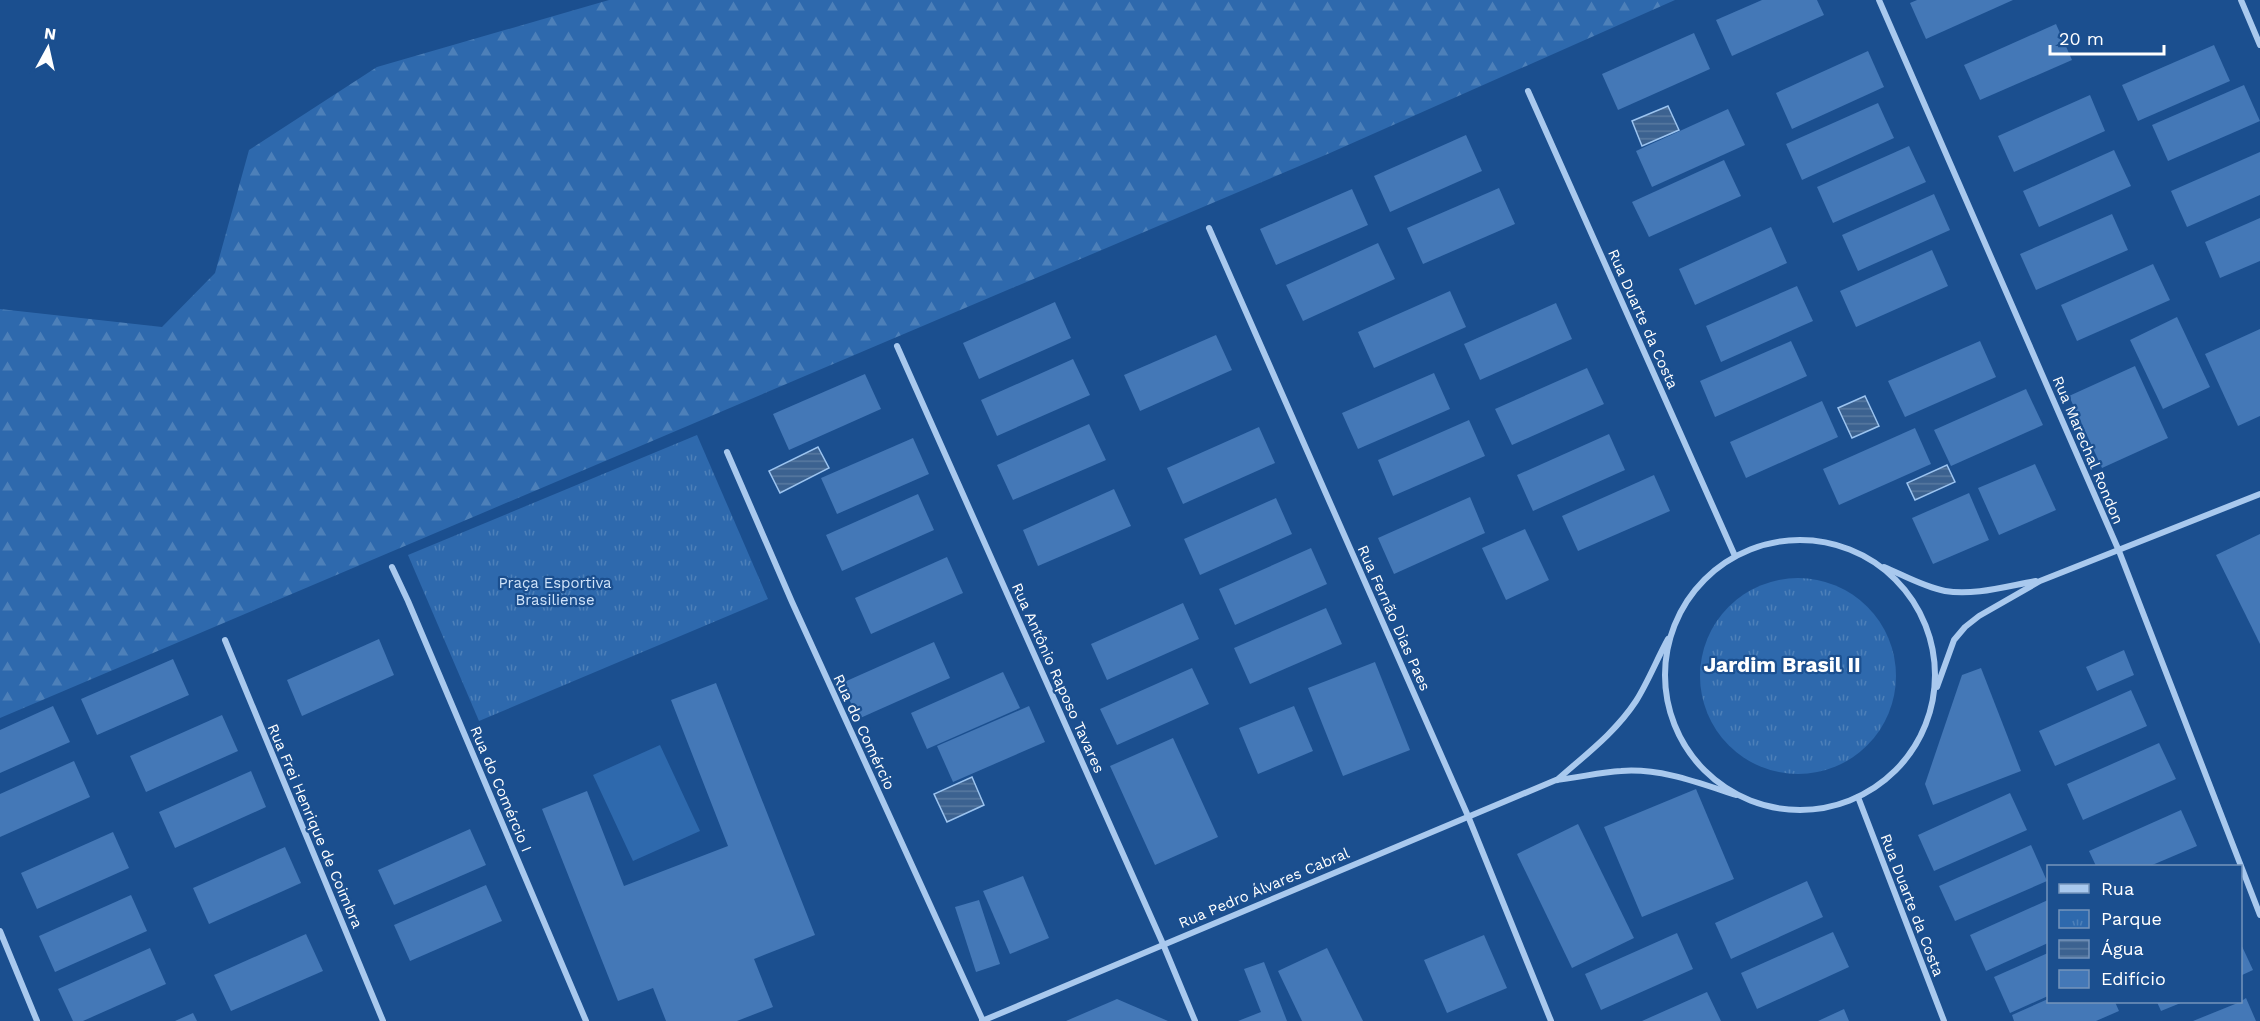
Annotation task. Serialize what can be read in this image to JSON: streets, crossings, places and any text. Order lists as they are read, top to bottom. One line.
{"streets":{"street":["Rua Duarte da Costa","Rua Marechal Rondon","Rua Fernão Dias Paes","Rua Antônio Raposo Tavares","Rua do Comércio","Rua do Comércio I","Rua Frei Henrique de Coimbra","Rua Pedro Álvares Cabral"]},"crossings":[["Rua Fernão Dias Paes","Rua Pedro Álvares Cabral"],["Rua Antônio Raposo Tavares","Rua Pedro Álvares Cabral"],["Rua do Comércio","Rua Pedro Álvares Cabral"]],"districts":["Jardim Brasil II"],"parks":["Praça Esportiva Brasiliense"],"legend":["Rua","Parque","Água","Edifício"],"scale_bar":"20 m","north":"top"}
